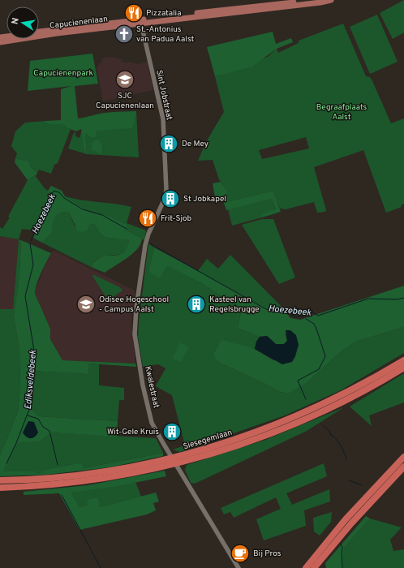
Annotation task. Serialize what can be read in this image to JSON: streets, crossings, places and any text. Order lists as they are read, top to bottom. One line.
{"streets":{"highway":["Siesegemlaan"],"main road":["Capucienenlaan"],"street":["Sint Jobstraat","Kwalestraat"]},"crossings":[["Capucienenlaan","Sint Jobstraat"],["Sint Jobstraat","Kwalestraat"],["Kwalestraat","Siesegemlaan"]],"water":["Hoezebeek","Ediksveldebeek"],"parks":["Capucienenpark","Begraafplaats Aalst"],"places":{"restaurant":["Pizzatalia","Frit-Sjob"],"church":["St.-Antonius van Padua Aalst"],"school or university":["SJC Capucienenlaan","Odisee Hogeschool - Campus Aalst"],"building":["De Mey","St Jobkapel","Kasteel van Regelsbrugge","Wit-Gele Kruis"],"cafe":["Bij Pros"]},"north":"left"}
